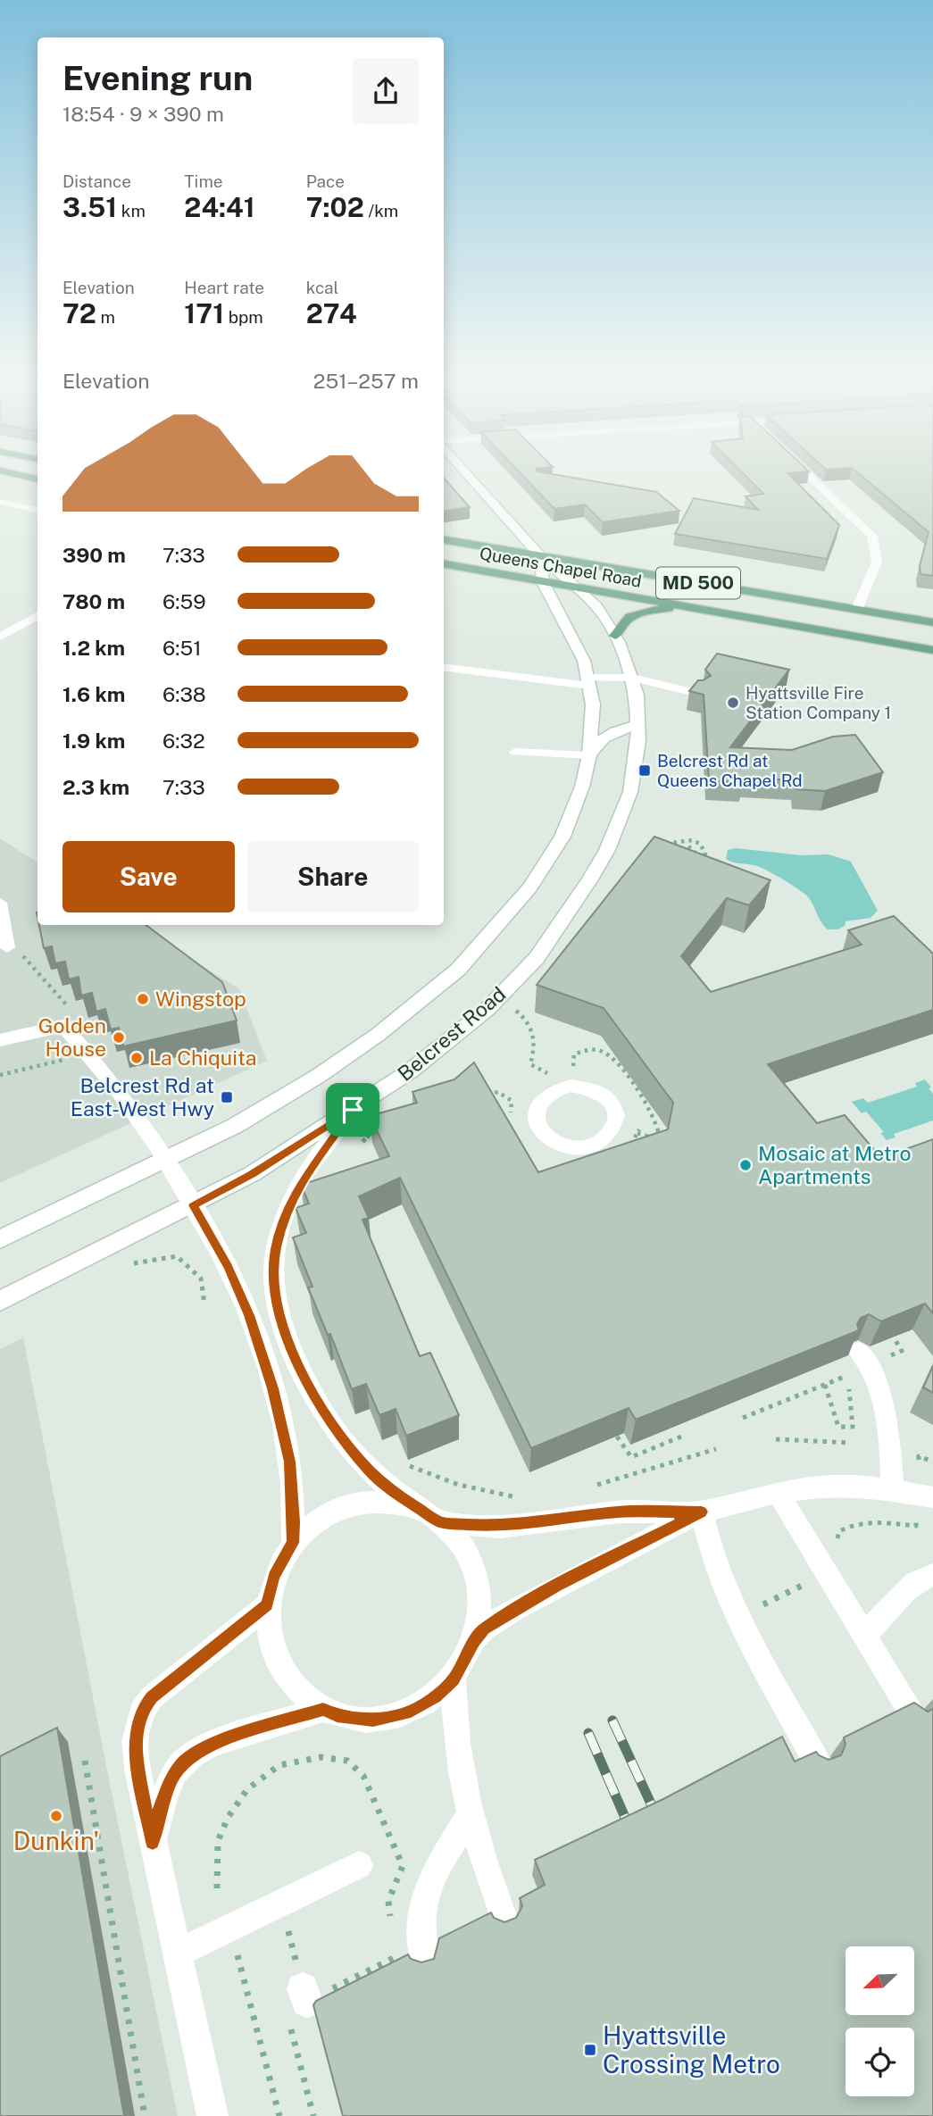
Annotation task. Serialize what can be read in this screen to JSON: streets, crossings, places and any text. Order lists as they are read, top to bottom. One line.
{"streets":{"main road":["Queens Chapel Road","MD 500","Belcrest Road"]},"crossings":[["Queens Chapel Road","Belcrest Road"]],"places":{"other":["Hyattsville Fire Station Company 1","Wingstop","Golden House","La Chiquita","Mosaic at Metro Apartments","Dunkin'"],"transit":["Belcrest Rd at Queens Chapel Rd","Belcrest Rd at East-West Hwy","Hyattsville Crossing Metro"]},"north":"bottom left","page":{"heading":["Evening run","18:54 · 9 × 390 m"],"stats":[["Distance","3.51 km"],["Time","24:41"],["Pace","7:02 /km"],["Elevation","72 m"],["Heart rate","171 bpm"],["kcal","274"]],"chart":["Elevation","251–257 m"],"list":[{"name":"390 m","note":"7:33"},{"name":"780 m","note":"6:59"},{"name":"1.2 km","note":"6:51"},{"name":"1.6 km","note":"6:38"},{"name":"1.9 km","note":"6:32"},{"name":"2.3 km","note":"7:33"}],"buttons":["Save","Share"]}}
